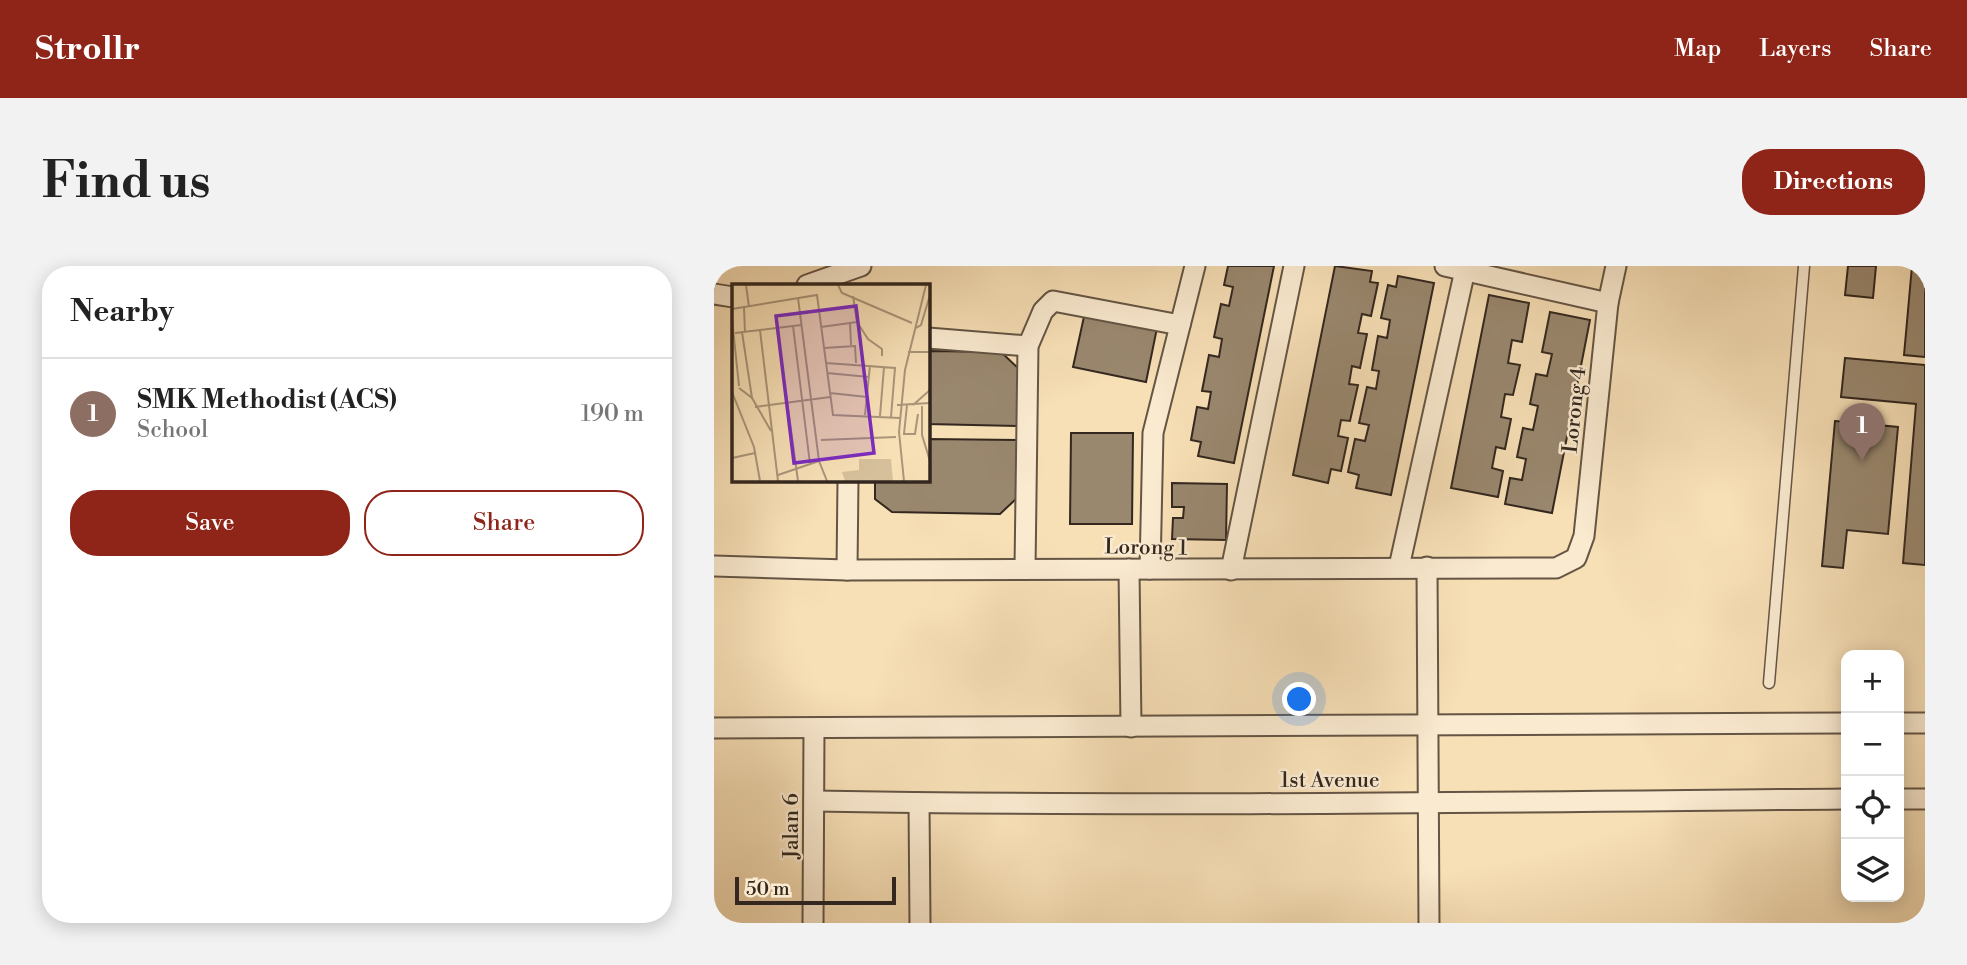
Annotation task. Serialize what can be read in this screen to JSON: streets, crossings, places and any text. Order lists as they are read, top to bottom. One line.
{"streets":{"street":["Lorong 4","Lorong 1","1st Avenue","Jalan 6"]},"crossings":[["Lorong 4","Lorong 1"],["1st Avenue","Jalan 6"]],"scale_bar":"50 m","page":{"header":"Strollr","nav":["Map","Layers","Share"],"buttons":["Directions",["Save","Share"]],"title":"Find us","heading":"Nearby","list":[{"mark":"1","name":"SMK Methodist (ACS)","note":"School","value":"190 m"}],"pins":"1","map_buttons":["+","−"],"scale":"50 m"}}
